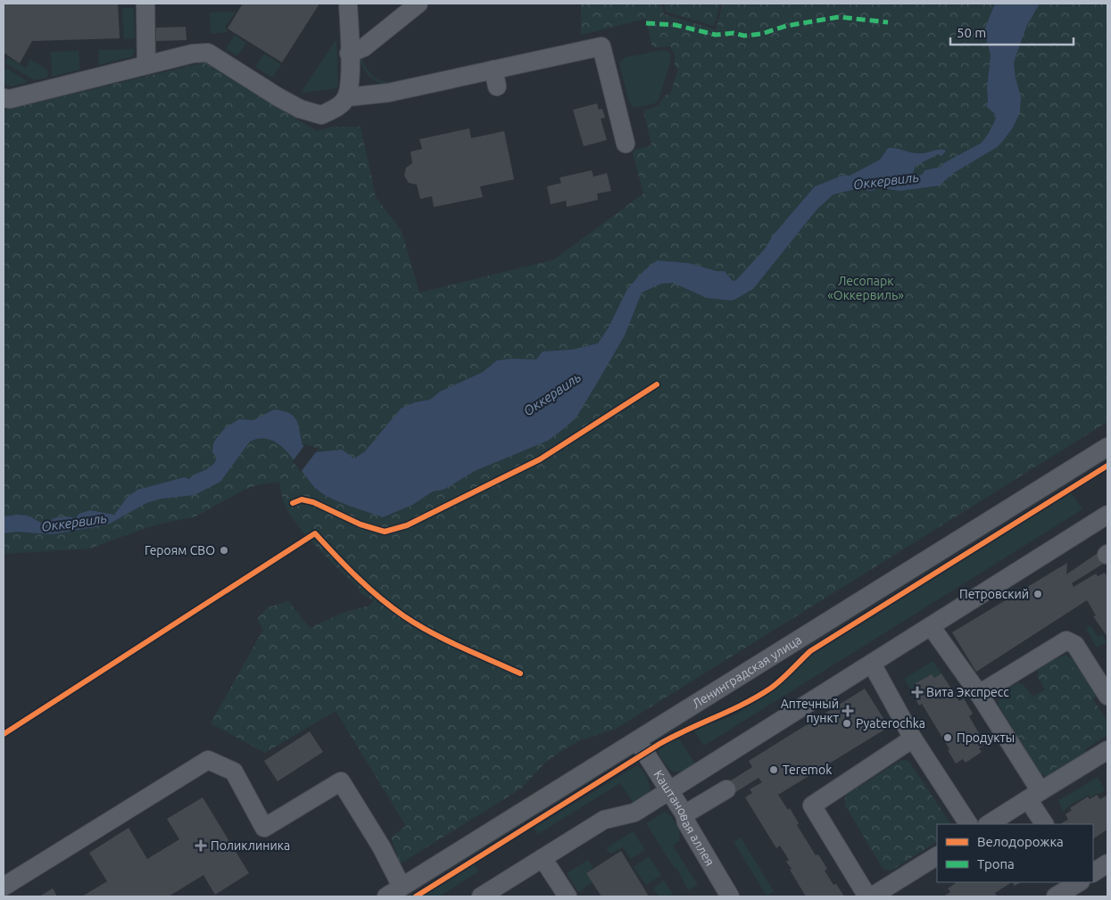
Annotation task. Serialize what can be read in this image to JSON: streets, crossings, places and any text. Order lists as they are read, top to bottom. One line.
{"streets":{"street":["Ленинградская улица","Каштановая аллея"]},"crossings":[["Ленинградская улица","Каштановая аллея"]],"water":["Оккервиль"],"parks":["Лесопарк «Оккервиль»"],"places":{"other":["Героям СВО","Петровский","Pyaterochka","Продукты","Teremok"],"health":["Вита Экспресс","Аптечный пункт","Поликлиника"]},"legend":["Велодорожка","Тропа"],"scale_bar":"50 m"}
